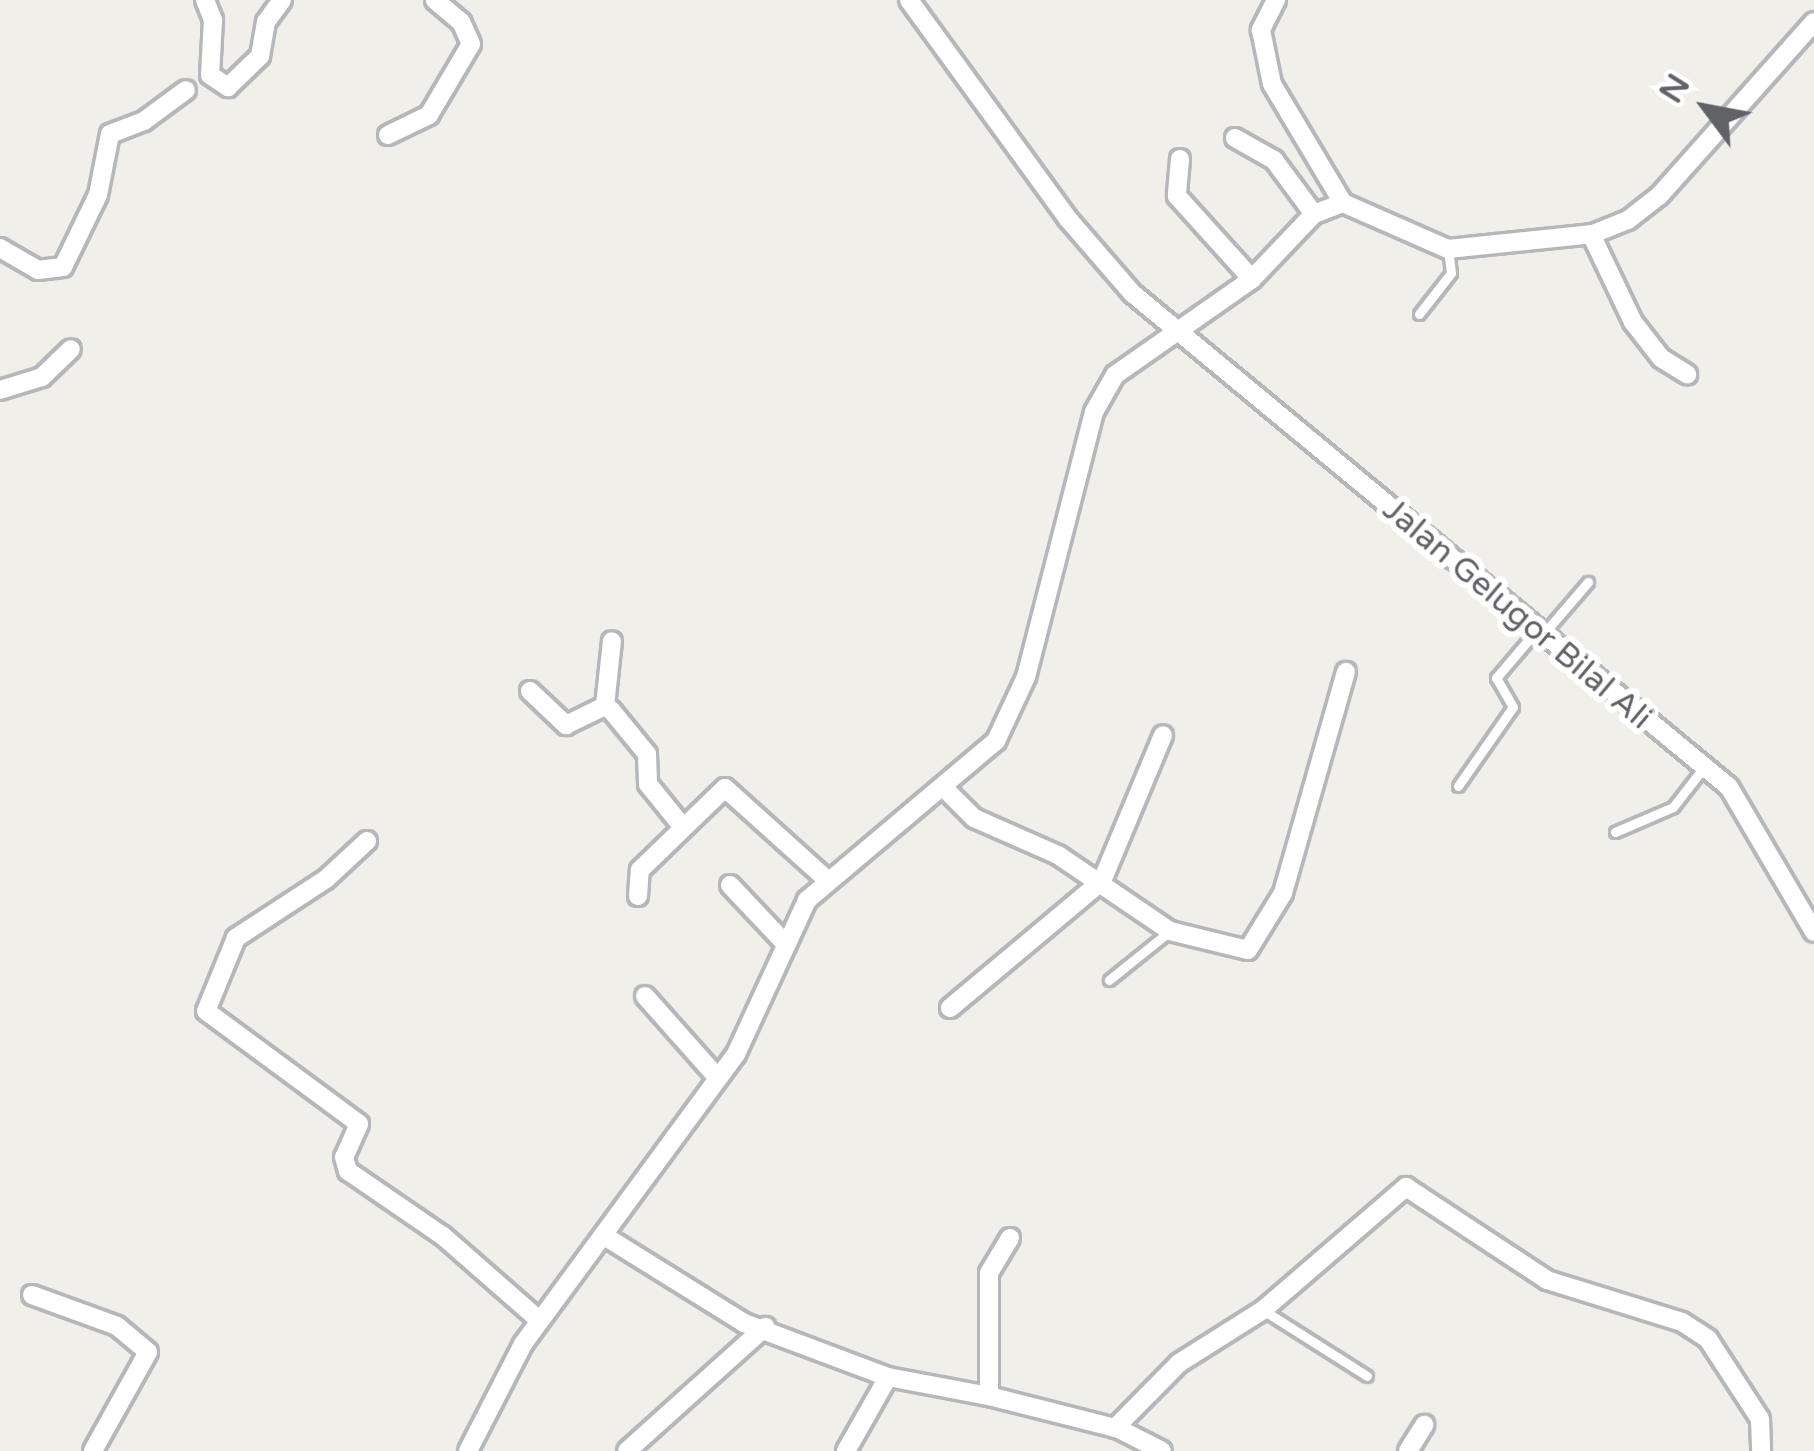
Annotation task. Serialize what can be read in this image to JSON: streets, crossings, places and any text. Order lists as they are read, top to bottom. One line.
{"streets":{"street":["Jalan Gelugor Bilal Ali"]},"north":"top left"}
